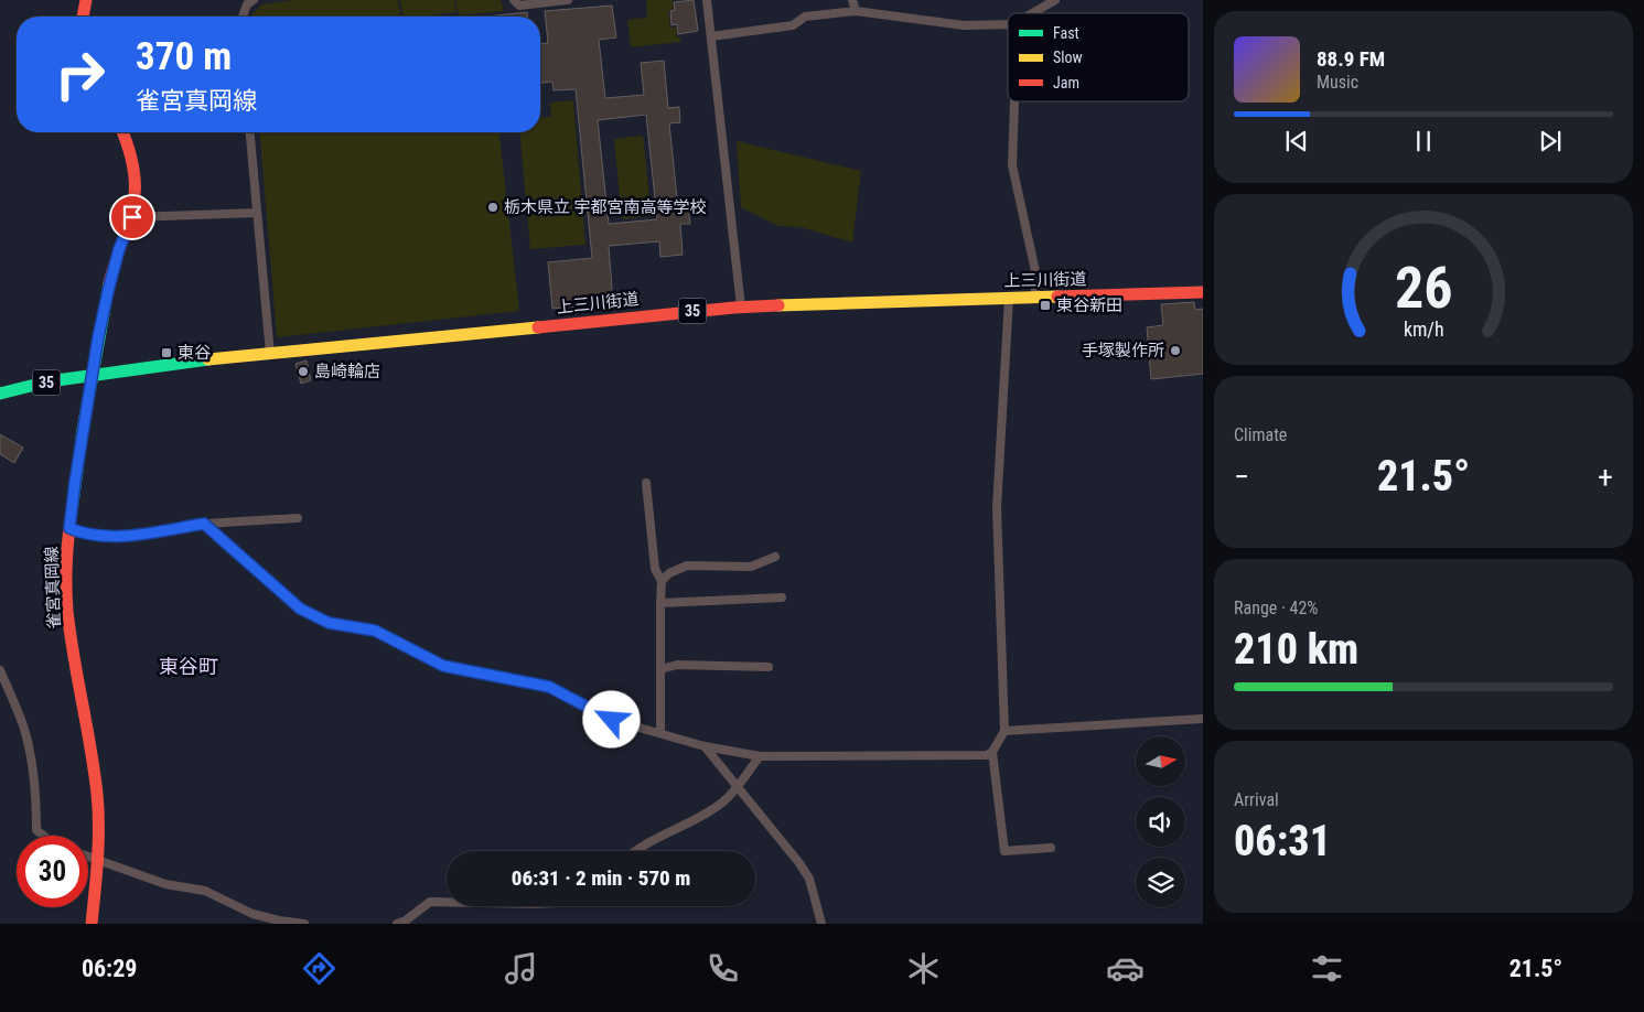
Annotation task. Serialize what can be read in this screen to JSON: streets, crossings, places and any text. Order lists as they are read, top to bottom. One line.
{"streets":{"main road":["上三川街道","35","雀宮真岡線"]},"crossings":[["上三川街道","雀宮真岡線"]],"districts":["東谷町"],"places":{"other":["栃木県立 宇都宮南高等学校","手塚製作所","島崎輪店"],"transit":["東谷新田","東谷"]},"legend":["Fast","Slow","Jam"],"north":"right","page":{"turn":["370 m","雀宮真岡線"],"song":["88.9 FM","Music"],"tile":["Climate",["Range · 42%","210 km"],["Arrival","06:31"]],"heat":["−","21.5°","+"],"limit":"30","trip":"06:31 · 2 min · 570 m","tabs":["06:29","21.5°"],"gauge":["26","km/h"]}}
